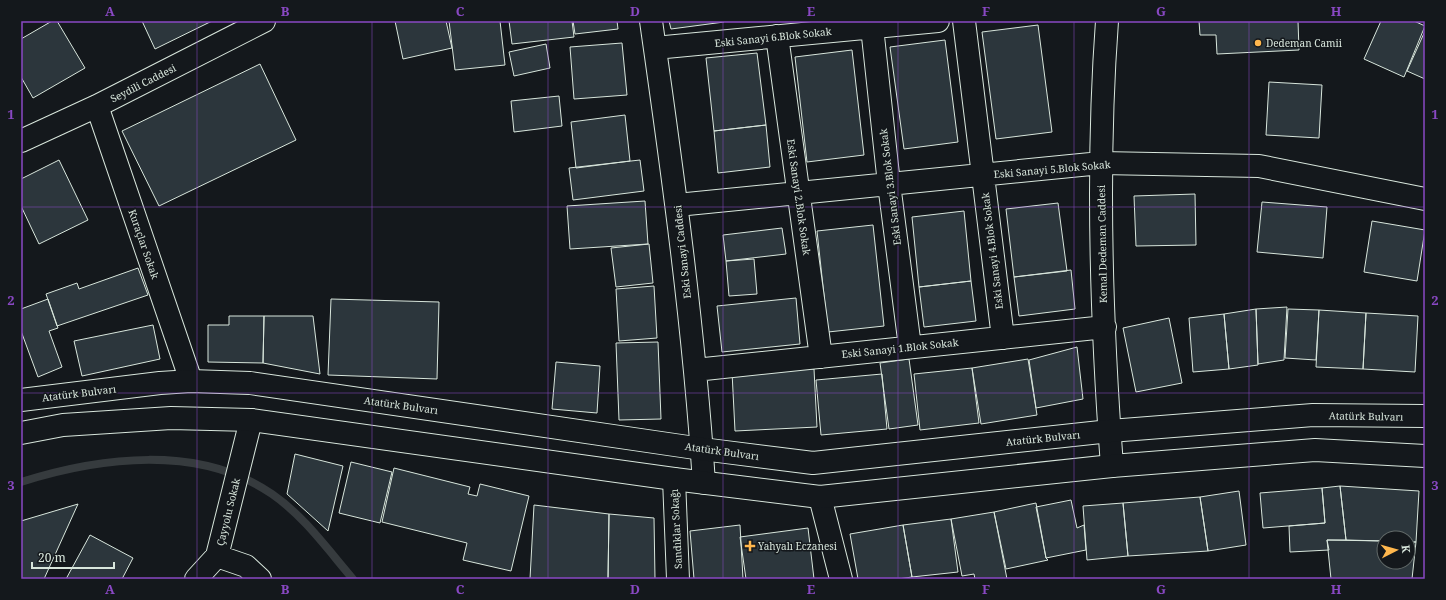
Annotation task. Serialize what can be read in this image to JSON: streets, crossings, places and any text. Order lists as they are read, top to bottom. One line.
{"streets":{"street":["Eski Sanayi 6.Blok Sokak","Seydili Caddesi","Eski Sanayi 5.Blok Sokak","Eski Sanayi 3.Blok Sokak","Eski Sanayi 2.Blok Sokak","Kuraçlar Sokak","Kemal Dedeman Caddesi","Eski Sanayi 4.Blok Sokak","Eski Sanayi Caddesi","Eski Sanayi 1.Blok Sokak","Atatürk Bulvarı","Çayyolu Sokak","Sandıklar Sokağı"]},"crossings":[["Eski Sanayi 6.Blok Sokak","Eski Sanayi 3.Blok Sokak"],["Eski Sanayi 6.Blok Sokak","Eski Sanayi 2.Blok Sokak"],["Eski Sanayi 6.Blok Sokak","Eski Sanayi Caddesi"],["Seydili Caddesi","Kuraçlar Sokak"],["Eski Sanayi 5.Blok Sokak","Eski Sanayi 3.Blok Sokak"],["Eski Sanayi 5.Blok Sokak","Eski Sanayi 2.Blok Sokak"],["Eski Sanayi 5.Blok Sokak","Kemal Dedeman Caddesi"],["Eski Sanayi 5.Blok Sokak","Eski Sanayi 4.Blok Sokak"],["Eski Sanayi 5.Blok Sokak","Eski Sanayi Caddesi"],["Eski Sanayi 3.Blok Sokak","Eski Sanayi 1.Blok Sokak"],["Eski Sanayi 2.Blok Sokak","Eski Sanayi 1.Blok Sokak"],["Kuraçlar Sokak","Atatürk Bulvarı"],["Kemal Dedeman Caddesi","Eski Sanayi 1.Blok Sokak"],["Kemal Dedeman Caddesi","Atatürk Bulvarı"],["Eski Sanayi 4.Blok Sokak","Eski Sanayi 1.Blok Sokak"],["Eski Sanayi Caddesi","Eski Sanayi 1.Blok Sokak"],["Eski Sanayi Caddesi","Atatürk Bulvarı"]],"places":{"other":["Dedeman Camii"],"health":["Yahyalı Eczanesi"]},"scale_bar":"20 m","north":"right","grid":{"columns":["A","B","C","D","E","F","G","H"],"rows":["1","2","3"]}}
